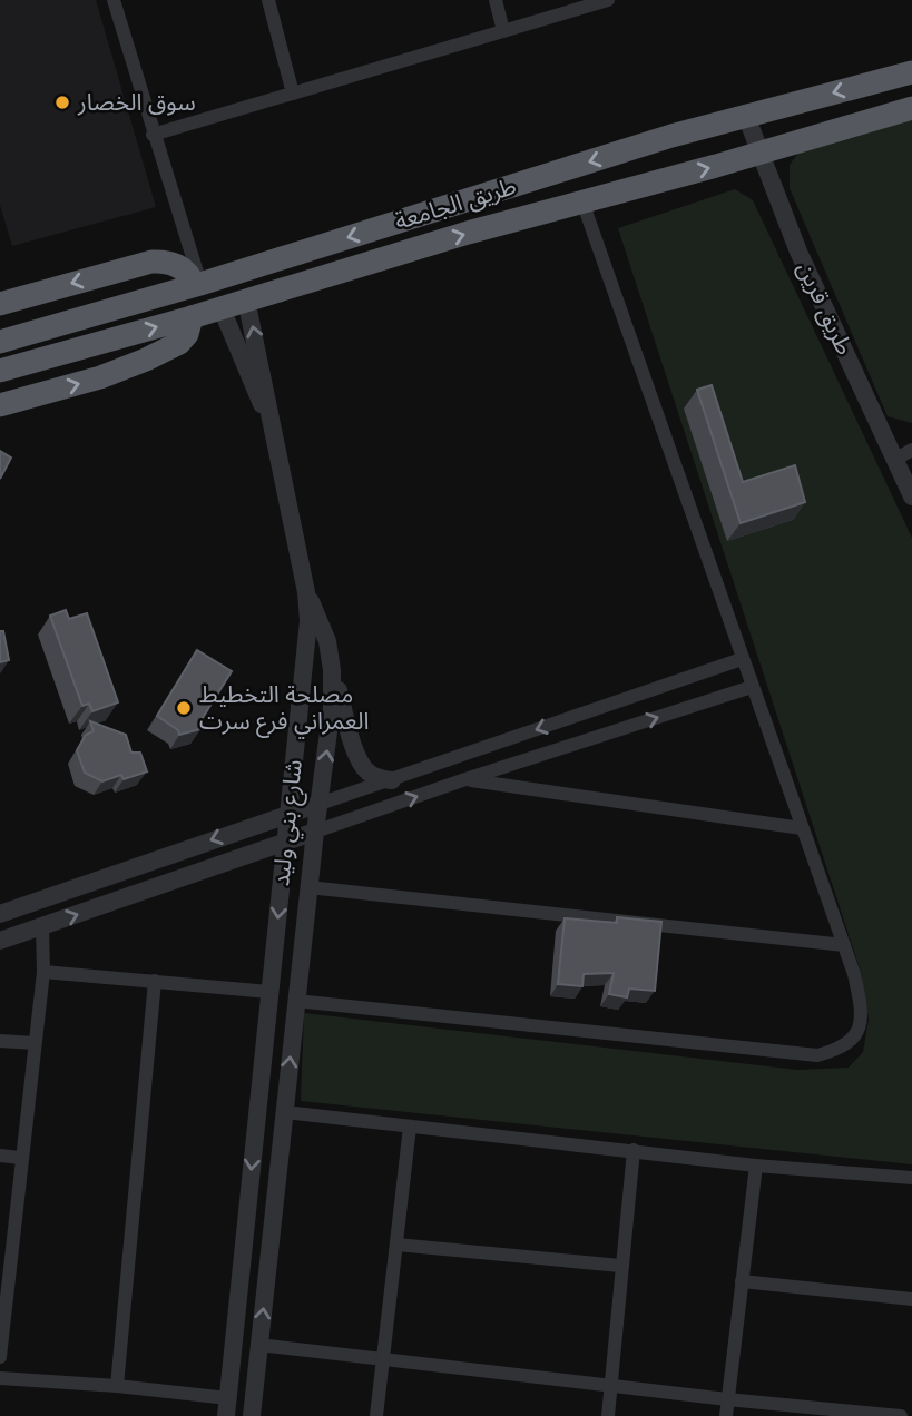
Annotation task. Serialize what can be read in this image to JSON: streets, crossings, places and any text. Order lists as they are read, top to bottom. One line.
{"streets":{"highway":["طريق الجامعة"],"street":["طريق قرين","شارع بني وليد"]},"crossings":[["طريق الجامعة","طريق قرين"]],"places":["سوق الخصار","مصلحة التخطيط العمراني فرع سرت"]}
